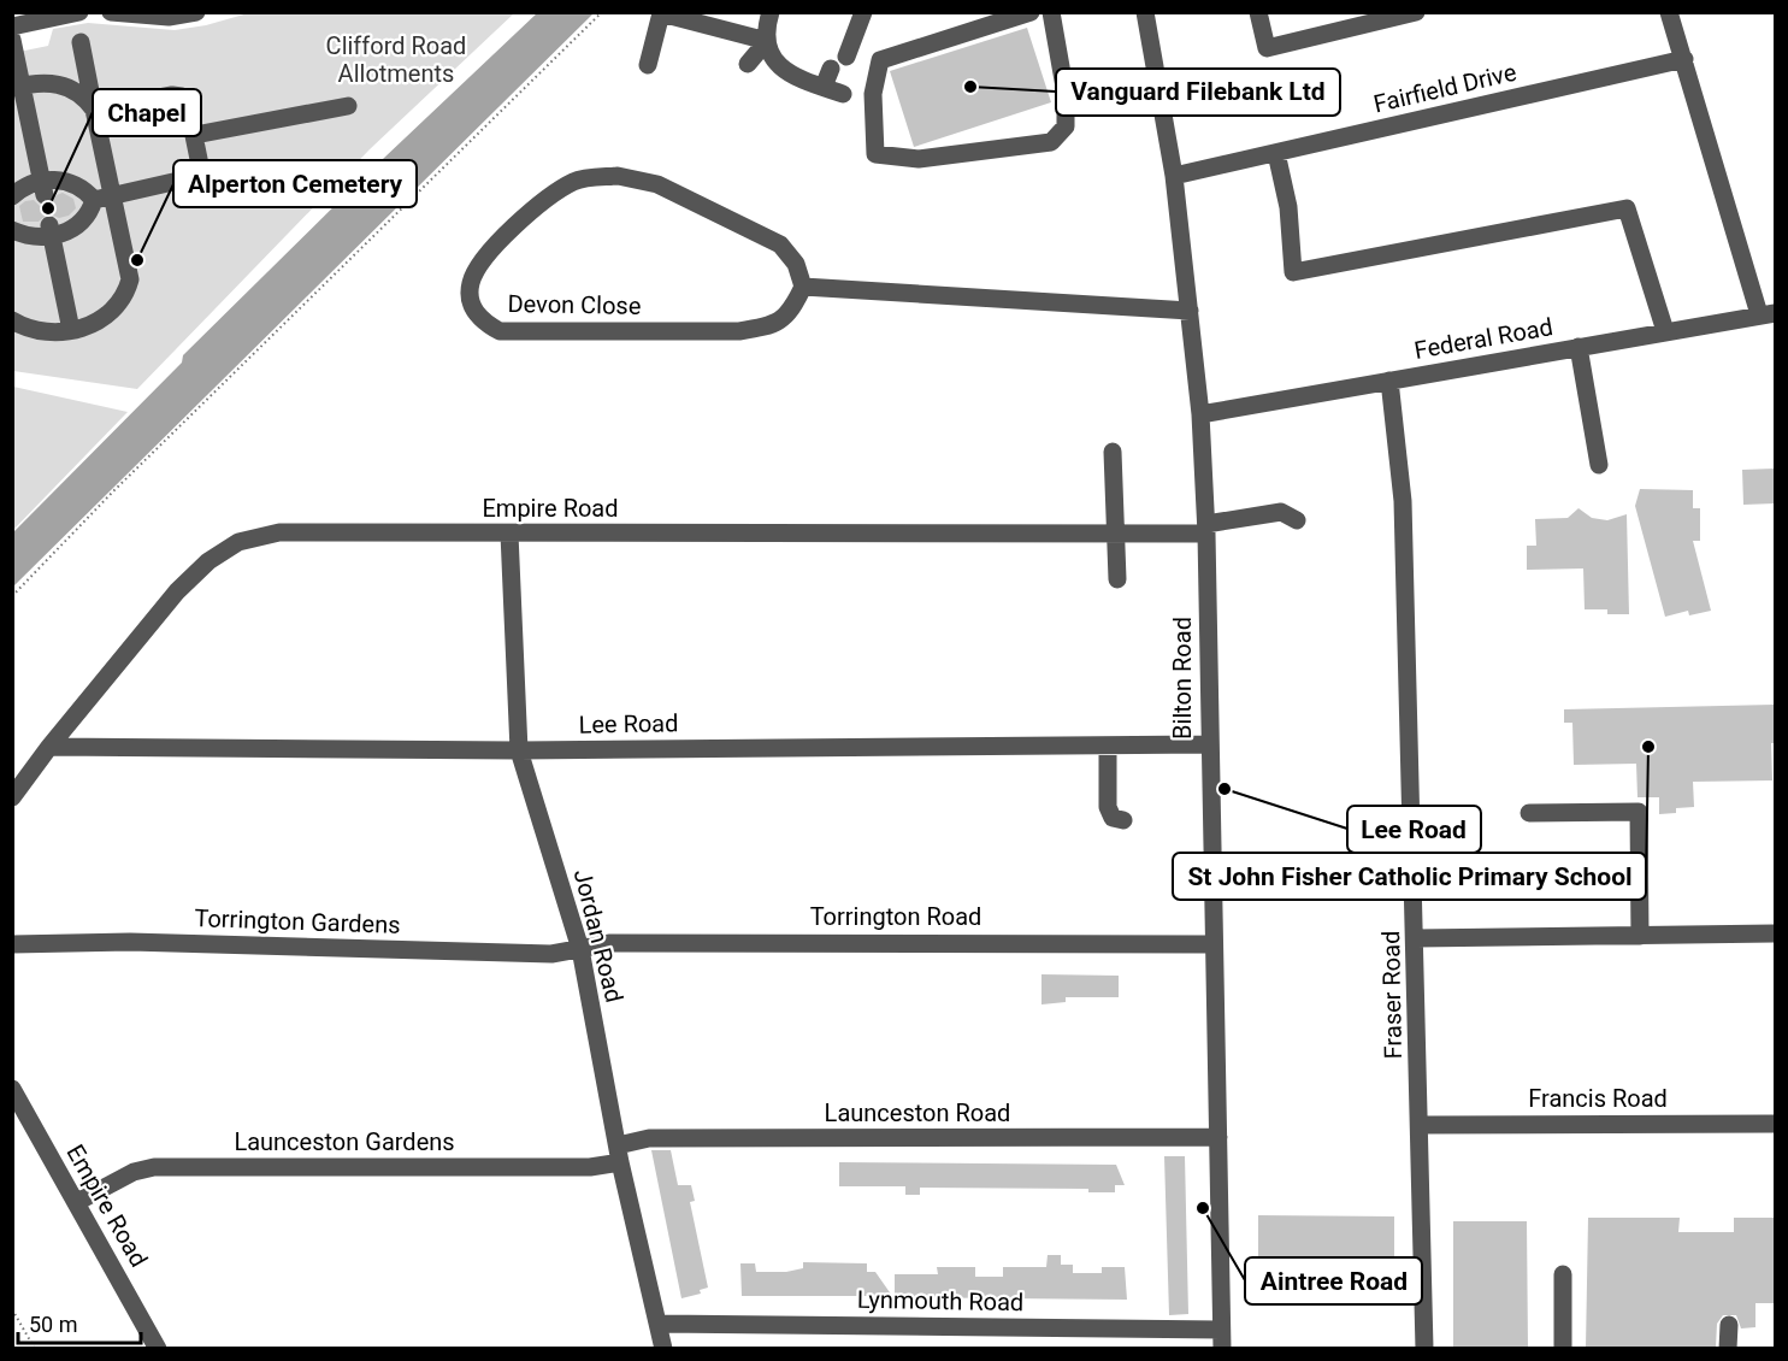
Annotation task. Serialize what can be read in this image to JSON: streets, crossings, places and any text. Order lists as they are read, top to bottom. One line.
{"streets":{"street":["Fairfield Drive","Devon Close","Federal Road","Empire Road","Bilton Road","Lee Road","Torrington Road","Torrington Gardens","Jordan Road","Fraser Road","Francis Road","Launceston Road","Launceston Gardens","Lynmouth Road"]},"crossings":[["Fairfield Drive","Bilton Road"],["Federal Road","Bilton Road"],["Federal Road","Fraser Road"],["Empire Road","Bilton Road"],["Empire Road","Lee Road"],["Empire Road","Jordan Road"],["Empire Road","Launceston Gardens"],["Bilton Road","Lee Road"],["Bilton Road","Torrington Road"],["Bilton Road","Launceston Road"],["Bilton Road","Lynmouth Road"],["Lee Road","Jordan Road"],["Torrington Road","Torrington Gardens"],["Torrington Road","Jordan Road"],["Torrington Gardens","Jordan Road"],["Jordan Road","Launceston Road"],["Jordan Road","Launceston Gardens"],["Jordan Road","Lynmouth Road"],["Fraser Road","Francis Road"],["Launceston Road","Launceston Gardens"]],"parks":["Clifford Road Allotments"],"places":["Vanguard Filebank Ltd","Chapel","Alperton Cemetery","St John Fisher Catholic Primary School","Lee Road","Aintree Road"],"scale_bar":"50 m"}
